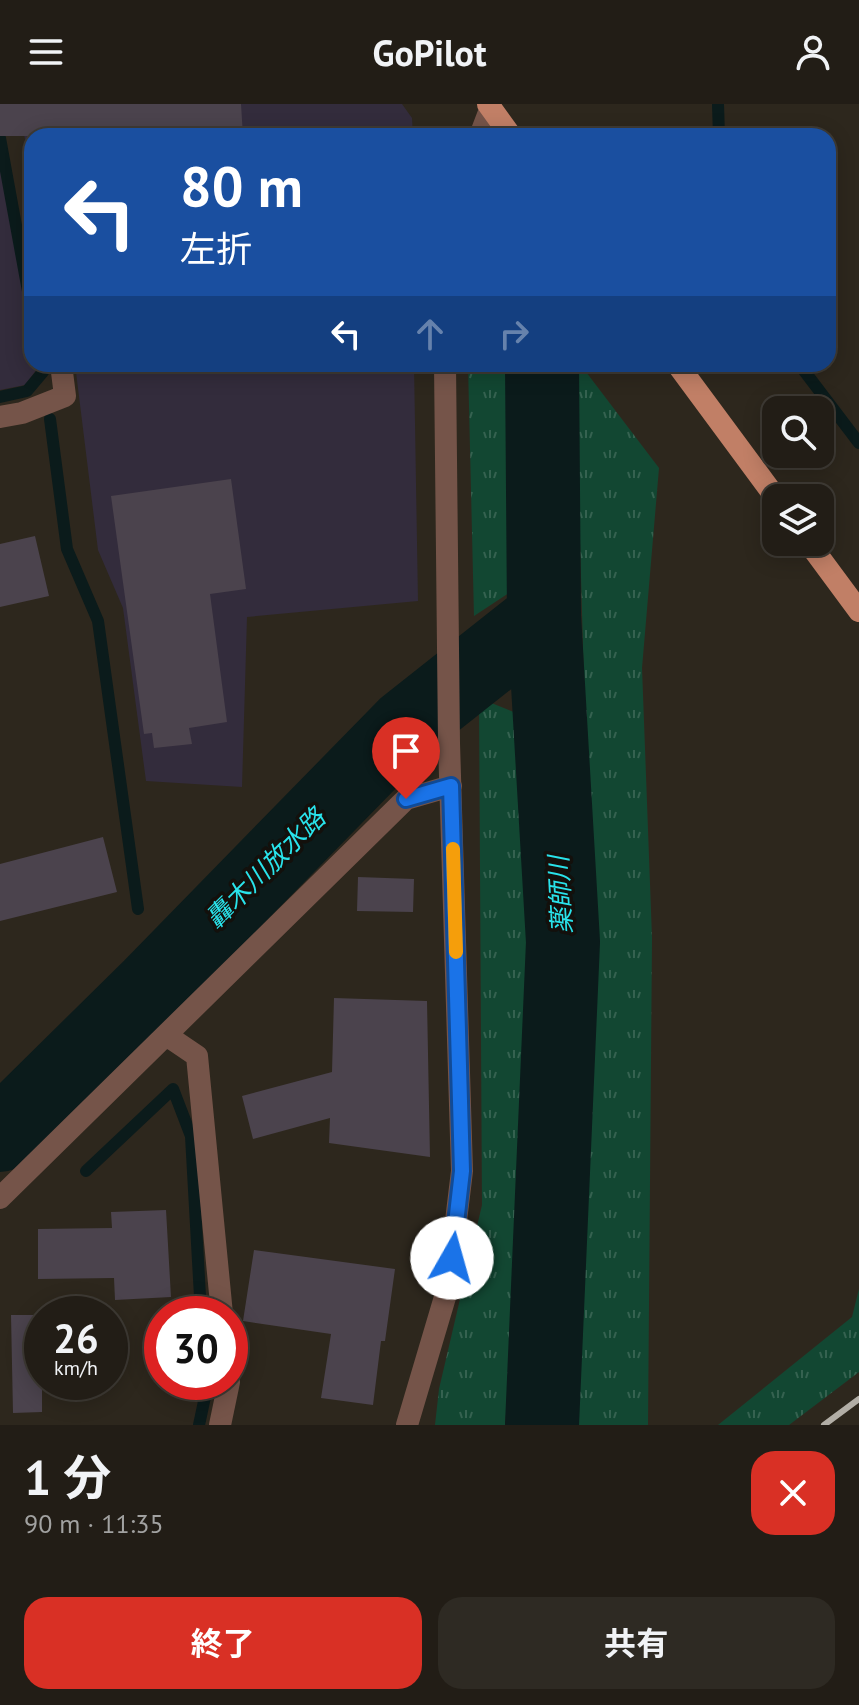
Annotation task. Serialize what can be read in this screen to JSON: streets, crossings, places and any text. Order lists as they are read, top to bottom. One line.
{"water":["轟木川放水路","薬師川"],"page":{"header":"GoPilot","turn":["80 m","左折"],"speed":"26 km/h","limit":"30","heading":["1 分","90 m · 11:35"],"buttons":["終了","共有"]}}
